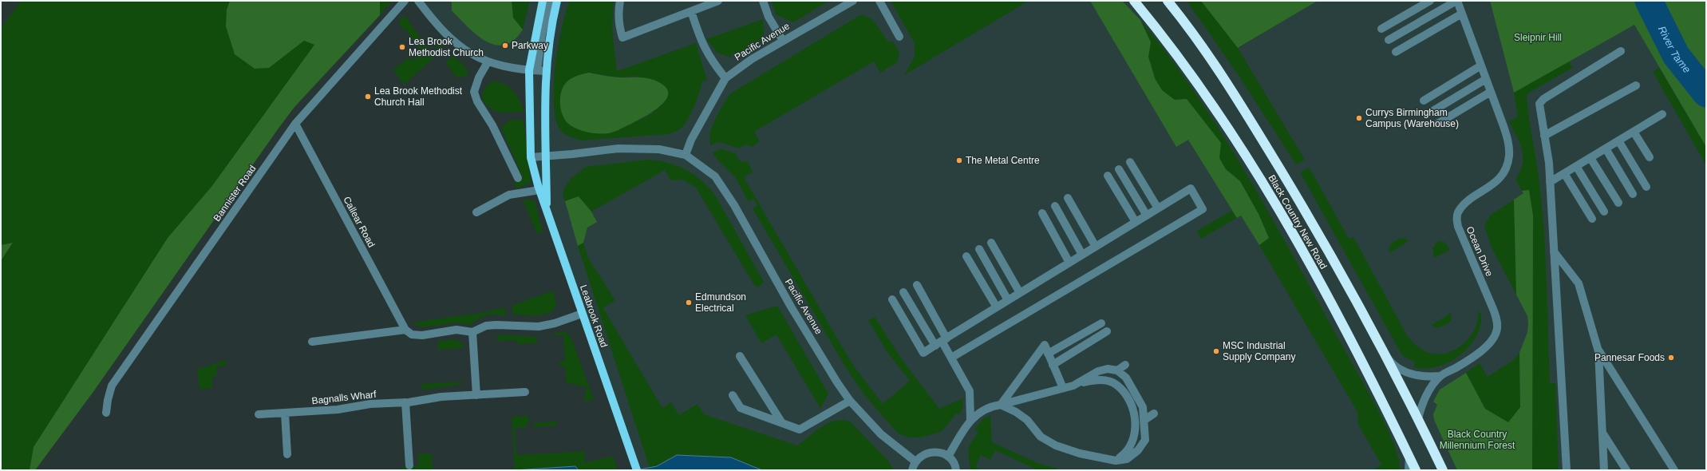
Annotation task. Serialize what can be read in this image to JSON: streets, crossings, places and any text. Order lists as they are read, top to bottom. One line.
{"streets":{"highway":["Black Country New Road"],"main road":["Leabrook Road"],"street":["Pacific Avenue","Bannister Road","Callear Road","Ocean Drive","Bagnalls Wharf"]},"crossings":[["Pacific Avenue","Leabrook Road"],["Bannister Road","Callear Road"],["Black Country New Road","Ocean Drive"]],"water":["River Tame"],"parks":["Sleipnir Hill","Black Country Millennium Forest"],"places":["Parkway","Lea Brook Methodist Church","Lea Brook Methodist Church Hall","Currys Birmingham Campus (Warehouse)","The Metal Centre","Edmundson Electrical","MSC Industrial Supply Company","Pannesar Foods"]}
